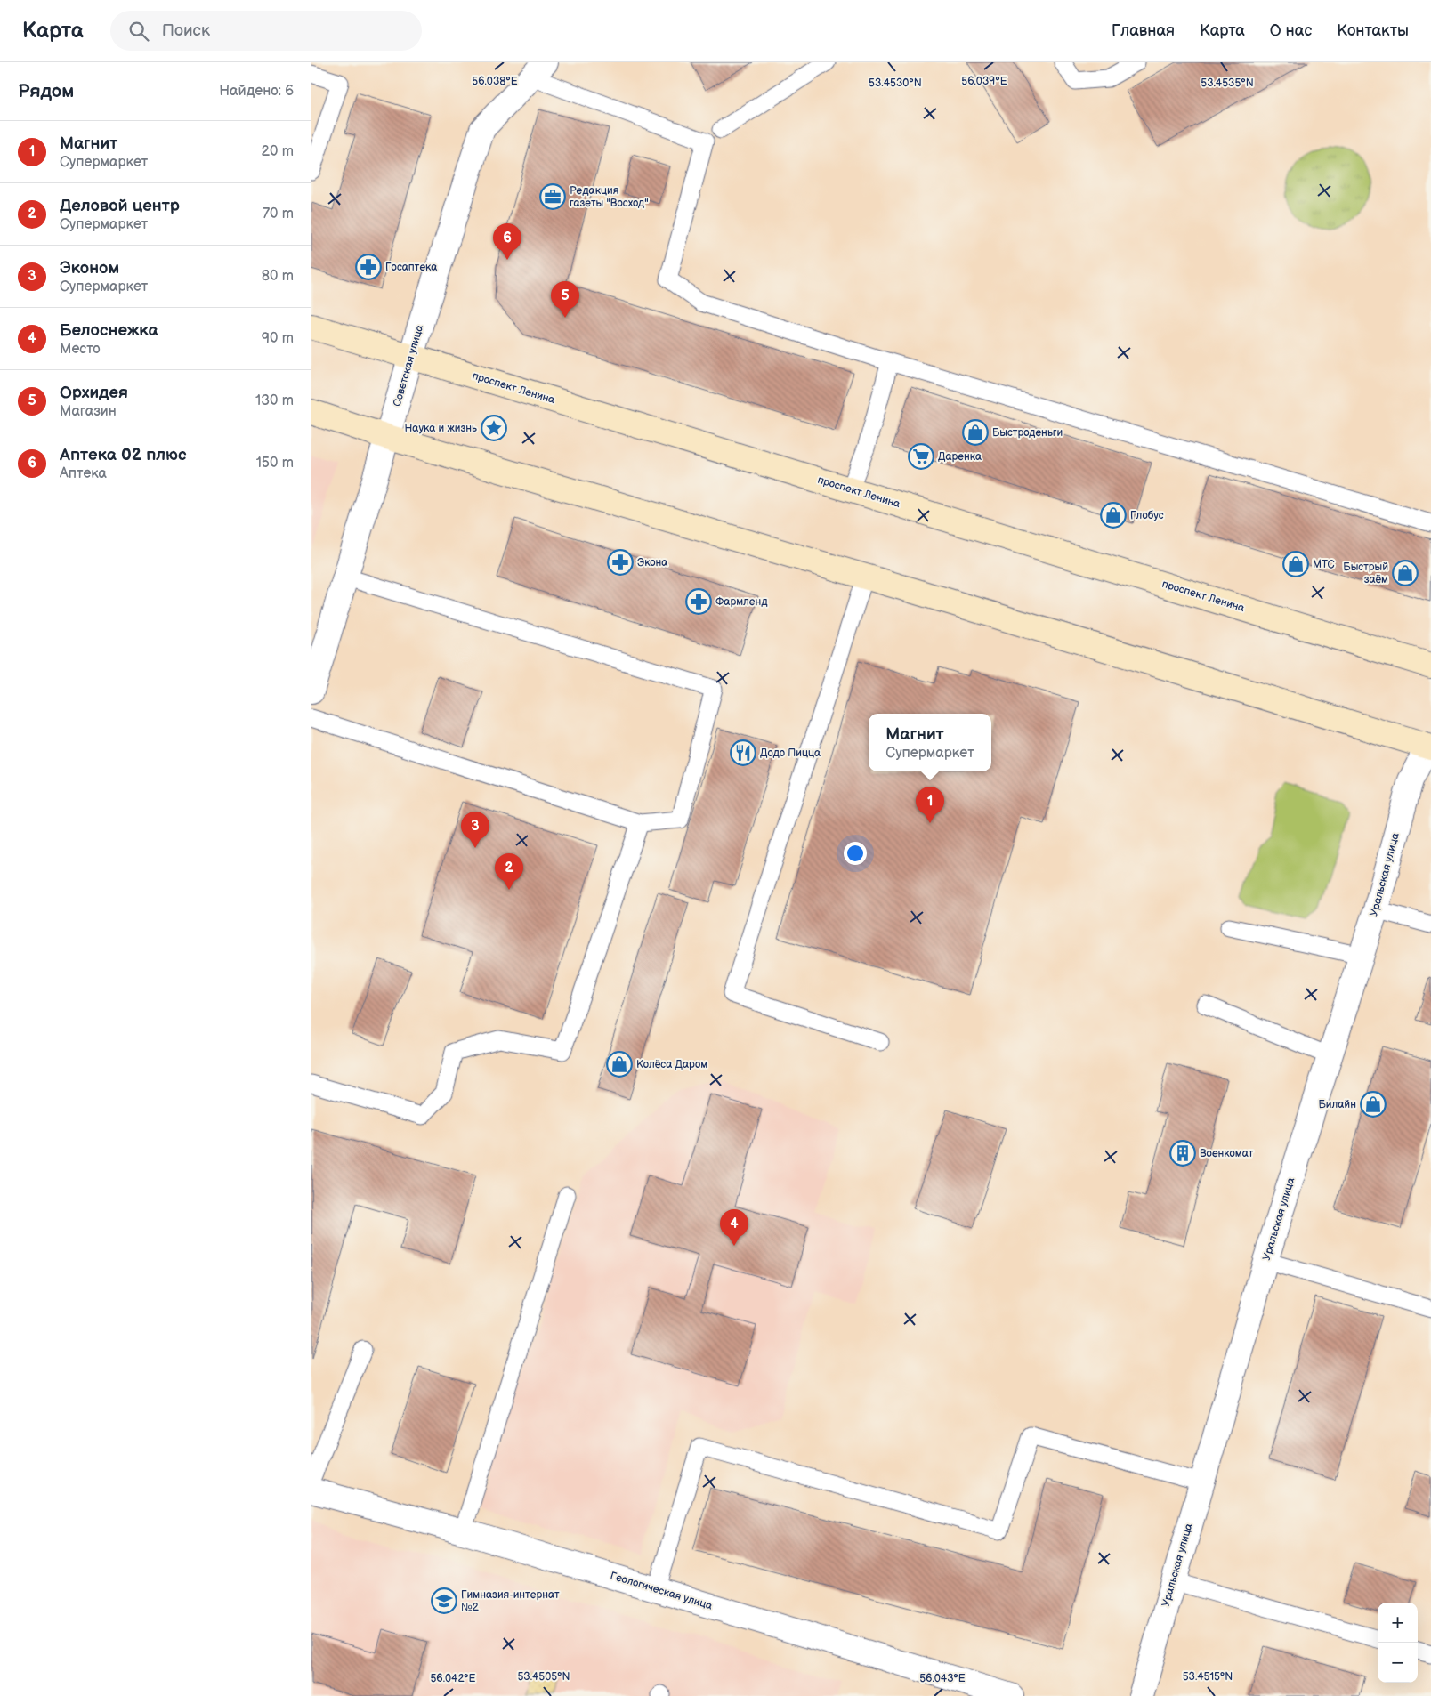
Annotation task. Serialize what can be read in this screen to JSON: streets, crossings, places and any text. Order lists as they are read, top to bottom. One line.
{"streets":{"street":["Советская улица","проспект Ленина","Уральская улица","Геологическая улица"]},"crossings":[["Советская улица","проспект Ленина"]],"places":{"office":["Редакция газеты \"Восход\""],"pharmacy":["Госаптека","Экона","Фармленд"],"place":["Наука и жизнь"],"shop":["Быстроденьги","Глобус","МТС","Быстрый заём","Колёса Даром","Билайн"],"supermarket":["Даренка"],"restaurant":["Додо Пицца"],"building":["Военкомат"],"school or university":["Гимназия-интернат №2"]},"page":{"header":"Карта","search":"Поиск","nav":["Главная","Карта","О нас","Контакты"],"heading":["Рядом","Найдено: 6"],"list":[{"mark":"1","name":"Магнит","note":"Супермаркет","value":"20 m"},{"mark":"2","name":"Деловой центр","note":"Супермаркет","value":"70 m"},{"mark":"3","name":"Эконом","note":"Супермаркет","value":"80 m"},{"mark":"4","name":"Белоснежка","note":"Место","value":"90 m"},{"mark":"5","name":"Орхидея","note":"Магазин","value":"130 m"},{"mark":"6","name":"Аптека 02 плюс","note":"Аптека","value":"150 m"}],"pins":["6","5","1","3","2","4"],"popup":["Магнит","Супермаркет"],"map_buttons":["+","−"]},"coordinates":["56.039°E","56.038°E","53.4530°N","53.4535°N","53.4505°N","53.4515°N","56.042°E","56.043°E"]}
